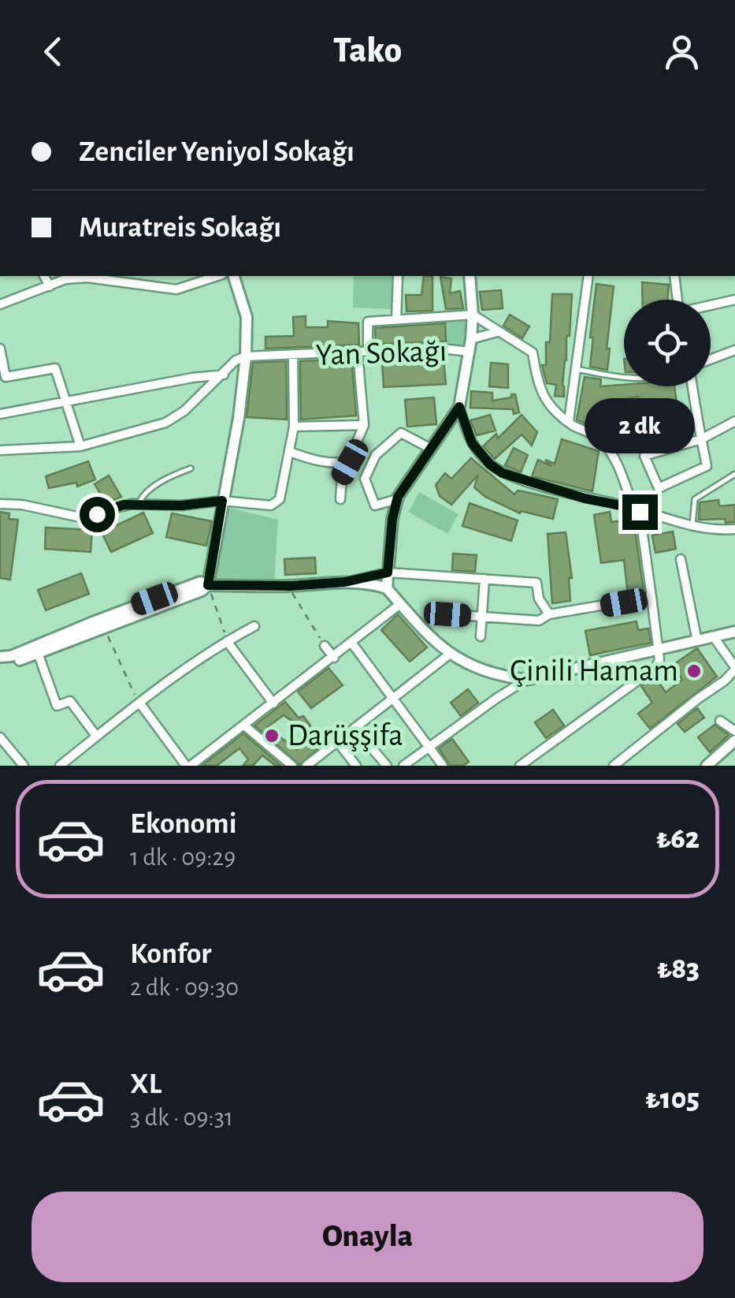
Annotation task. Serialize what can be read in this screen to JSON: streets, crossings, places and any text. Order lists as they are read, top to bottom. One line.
{"streets":{"street":["Yan Sokağı"]},"places":["Çinili Hamam","Darüşşifa"],"page":{"header":"Tako","banner":["Zenciler Yeniyol Sokağı","Muratreis Sokağı"],"bubble":"2 dk","list":[{"name":"Ekonomi","note":"1 dk · 09:29","value":"₺62"},{"name":"Konfor","note":"2 dk · 09:30","value":"₺83"},{"name":"XL","note":"3 dk · 09:31","value":"₺105"}],"buttons":"Onayla"}}
